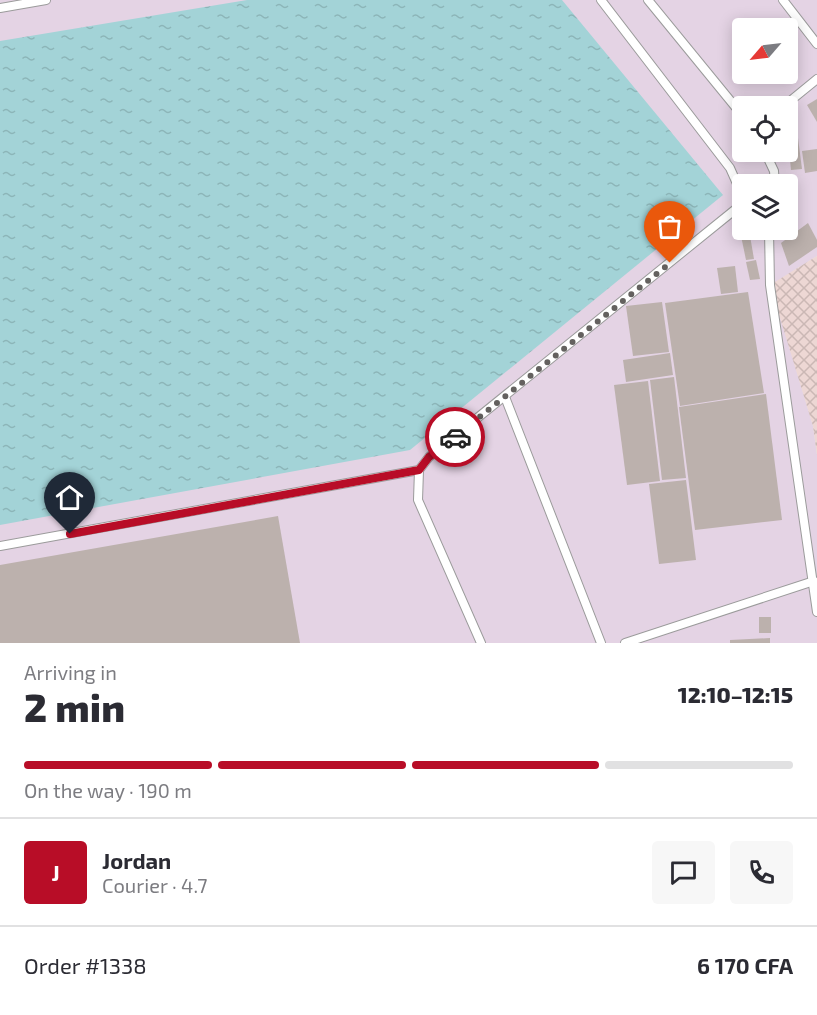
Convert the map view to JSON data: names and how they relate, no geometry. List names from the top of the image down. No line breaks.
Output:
{"north":"bottom left","page":{"heading":["2 min","Arriving in","12:10–12:15"],"panel":["Jordan","Courier · 4.7","Order #1338","6 170 CFA"],"bar":"On the way · 190 m","round":"J"}}
